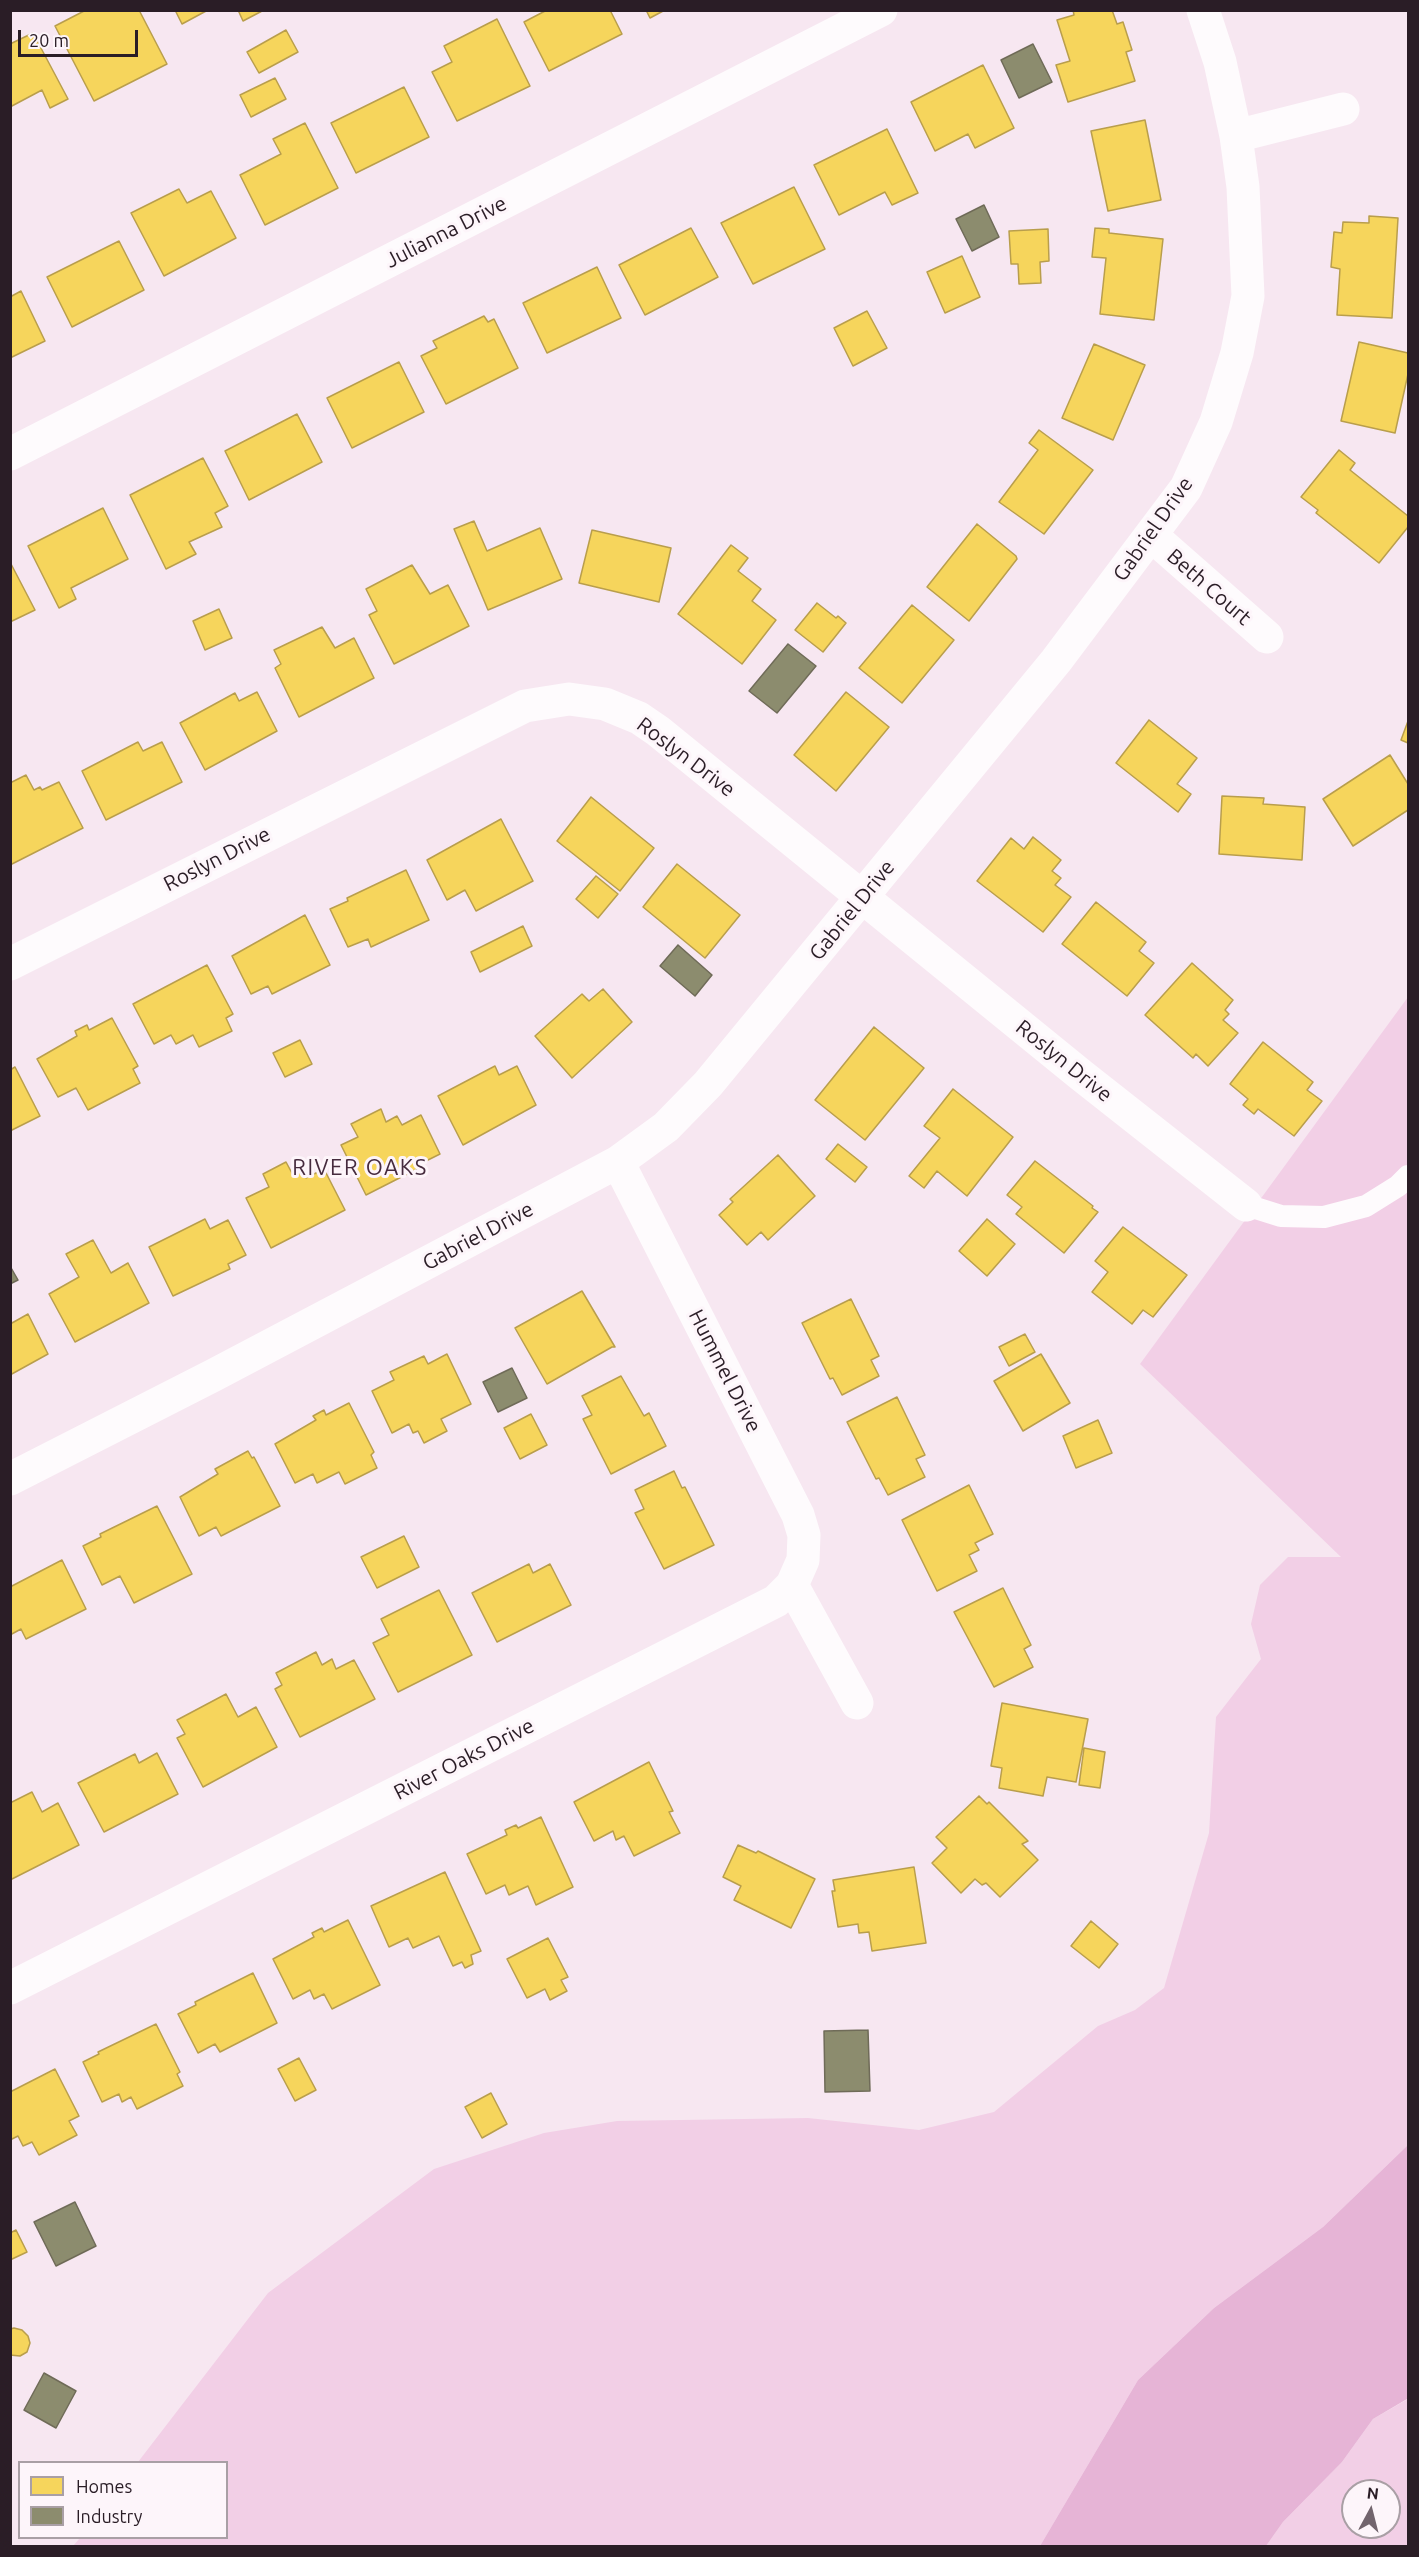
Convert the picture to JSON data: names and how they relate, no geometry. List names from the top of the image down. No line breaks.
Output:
{"streets":{"street":["Julianna Drive","Gabriel Drive","Beth Court","Roslyn Drive","Hummel Drive","River Oaks Drive"]},"crossings":[["Gabriel Drive","Beth Court"],["Gabriel Drive","Roslyn Drive"],["Gabriel Drive","Hummel Drive"],["Hummel Drive","River Oaks Drive"]],"districts":["RIVER OAKS"],"legend":["Homes","Industry"],"scale_bar":"20 m","north":"top"}
